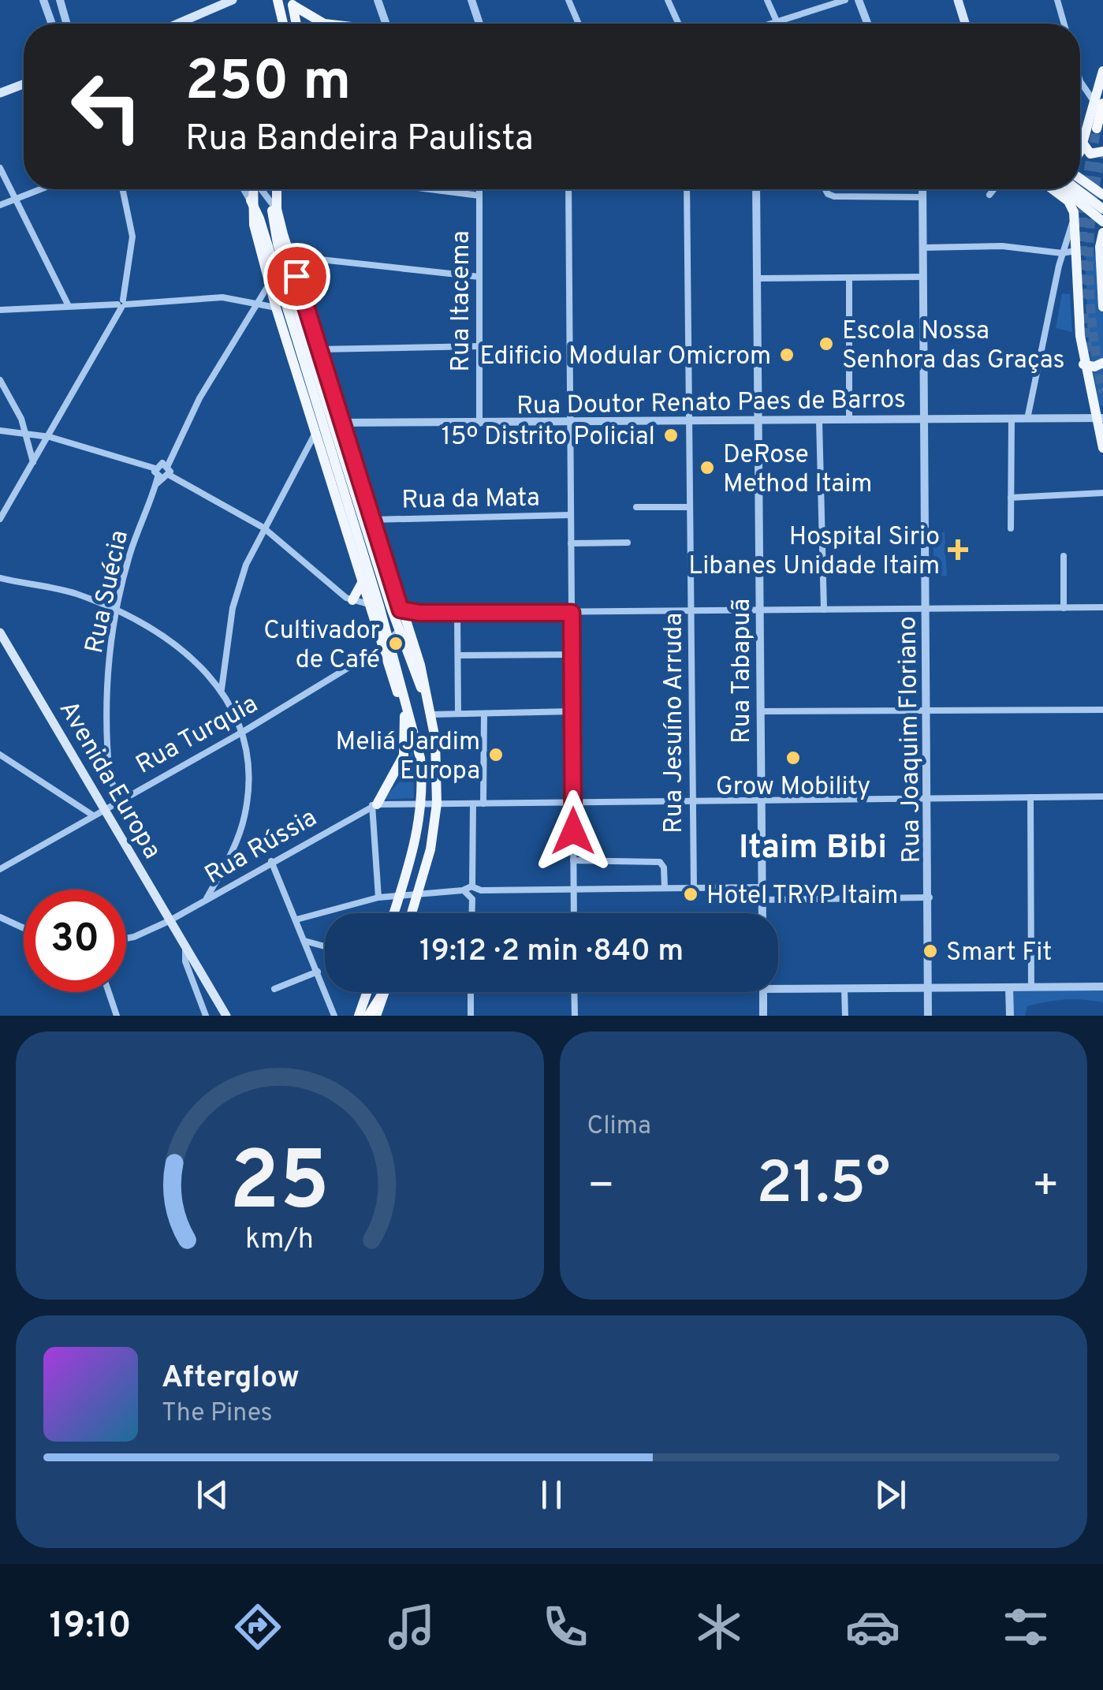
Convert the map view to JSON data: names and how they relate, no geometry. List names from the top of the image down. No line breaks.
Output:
{"streets":{"main road":["Avenida Europa"],"street":["Rua Itacema","Rua Doutor Renato Paes de Barros","Rua da Mata","Rua Suécia","Rua Tabapuã","Rua Jesuíno Arruda","Rua Turquia","Rua Joaquim Floriano","Rua Rússia"]},"crossings":[["Rua Itacema","Rua Doutor Renato Paes de Barros"],["Rua Doutor Renato Paes de Barros","Rua Tabapuã"],["Rua Doutor Renato Paes de Barros","Rua Jesuíno Arruda"],["Rua Doutor Renato Paes de Barros","Rua Joaquim Floriano"],["Rua Suécia","Rua Turquia"],["Rua Turquia","Avenida Europa"],["Avenida Europa","Rua Rússia"]],"districts":["Itaim Bibi"],"places":{"other":["Escola Nossa Senhora das Graças","Edificio Modular Omicrom","15º Distrito Policial","DeRose Method Itaim","Cultivador de Café","Meliá Jardim Europa","Grow Mobility","Hotel TRYP Itaim","Smart Fit"],"health":["Hospital Sirio Libanes Unidade Itaim"]},"page":{"turn":["250 m","Rua Bandeira Paulista"],"limit":"30","trip":"19:12 · 2 min · 840 m","tile":"Clima","heat":["−","21.5°","+"],"song":["Afterglow","The Pines"],"tabs":"19:10","gauge":["25","km/h"]}}
